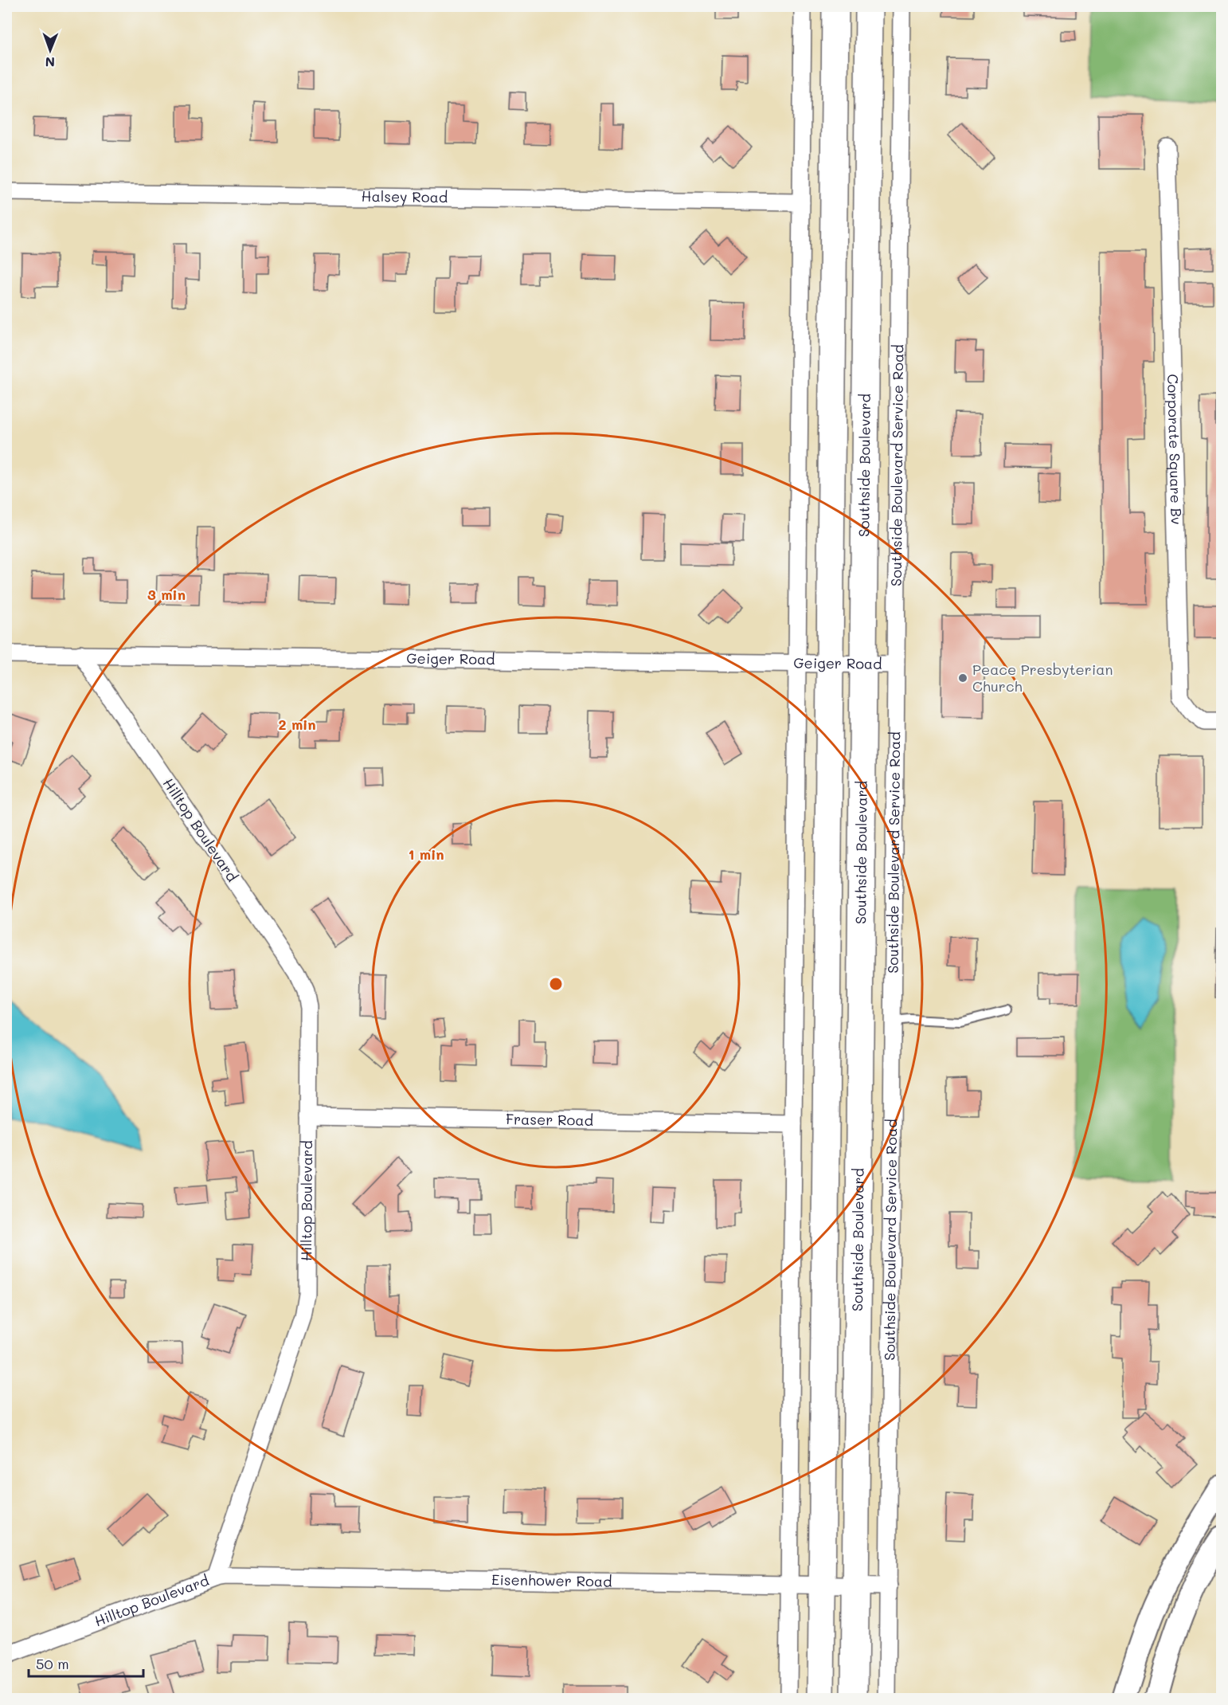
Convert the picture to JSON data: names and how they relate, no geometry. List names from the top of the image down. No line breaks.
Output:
{"streets":{"highway":["Southside Boulevard"],"street":["Halsey Road","Corporate Square Bv","Southside Boulevard Service Road","Geiger Road","Hilltop Boulevard","Fraser Road","Eisenhower Road"]},"crossings":[["Southside Boulevard","Geiger Road"],["Southside Boulevard","Eisenhower Road"],["Southside Boulevard Service Road","Geiger Road"],["Southside Boulevard Service Road","Eisenhower Road"],["Geiger Road","Hilltop Boulevard"],["Hilltop Boulevard","Fraser Road"],["Hilltop Boulevard","Eisenhower Road"]],"places":["Peace Presbyterian Church"],"scale_bar":"50 m","north":"bottom","rings":["3 min","2 min","1 min"]}
